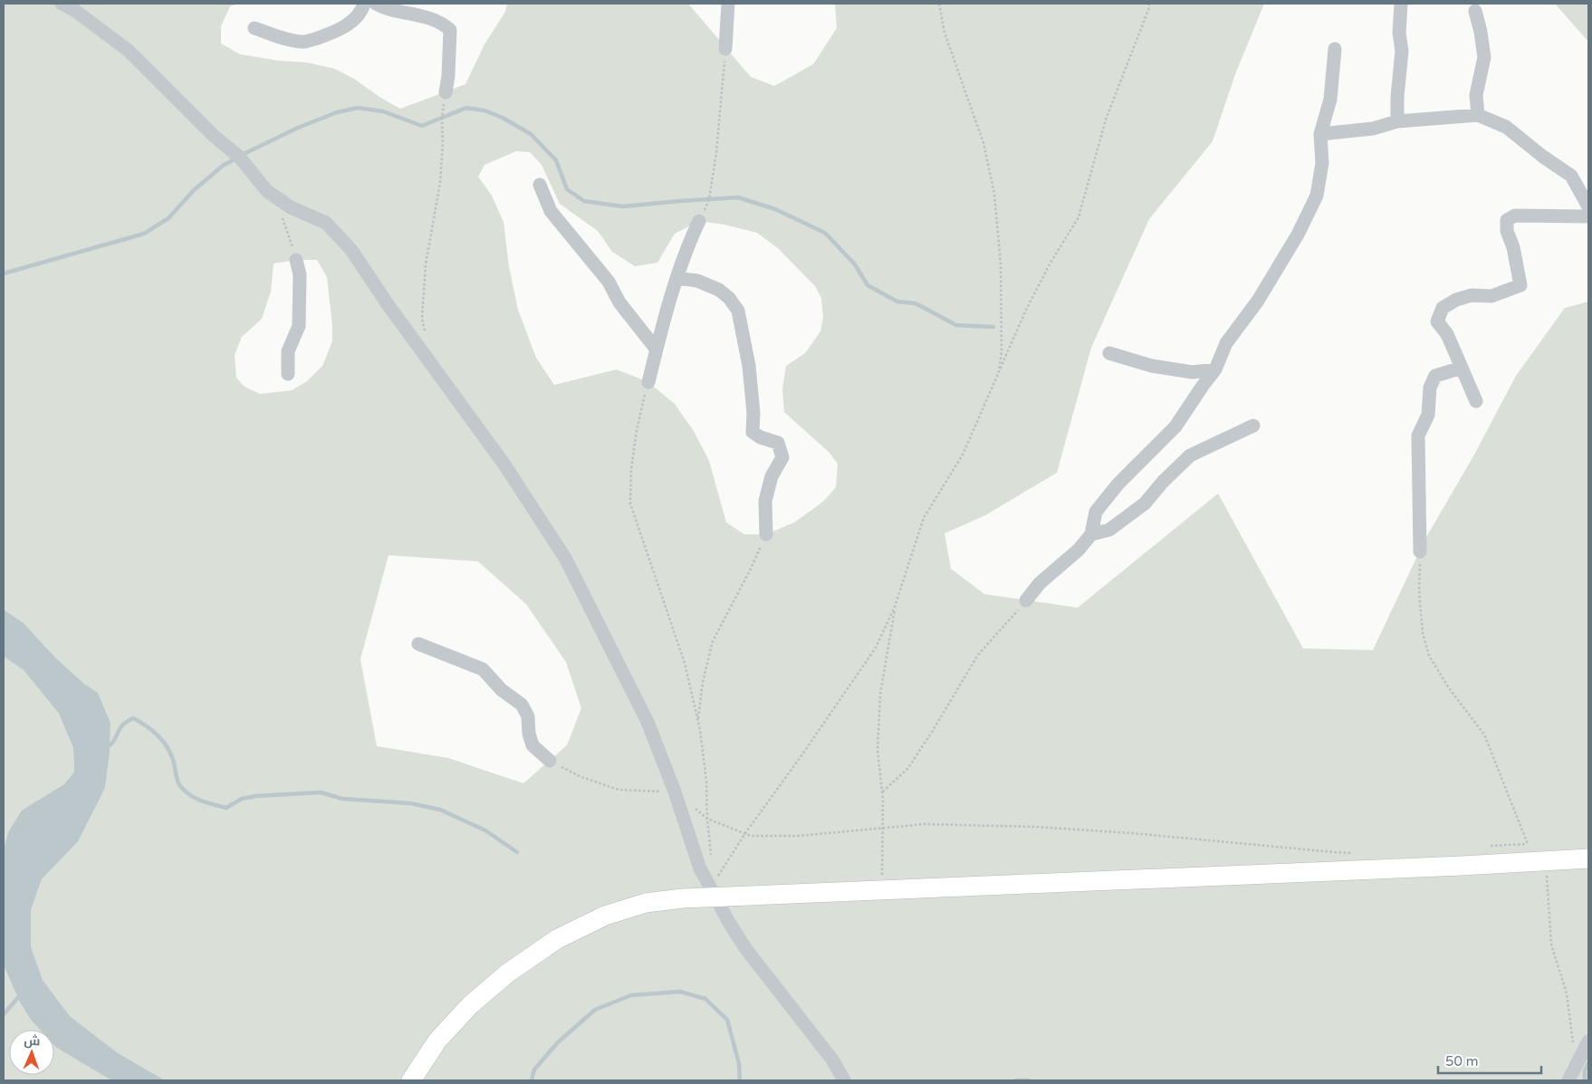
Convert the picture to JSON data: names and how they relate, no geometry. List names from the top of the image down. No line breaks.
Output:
{"scale_bar":"50 m","north":"top"}
